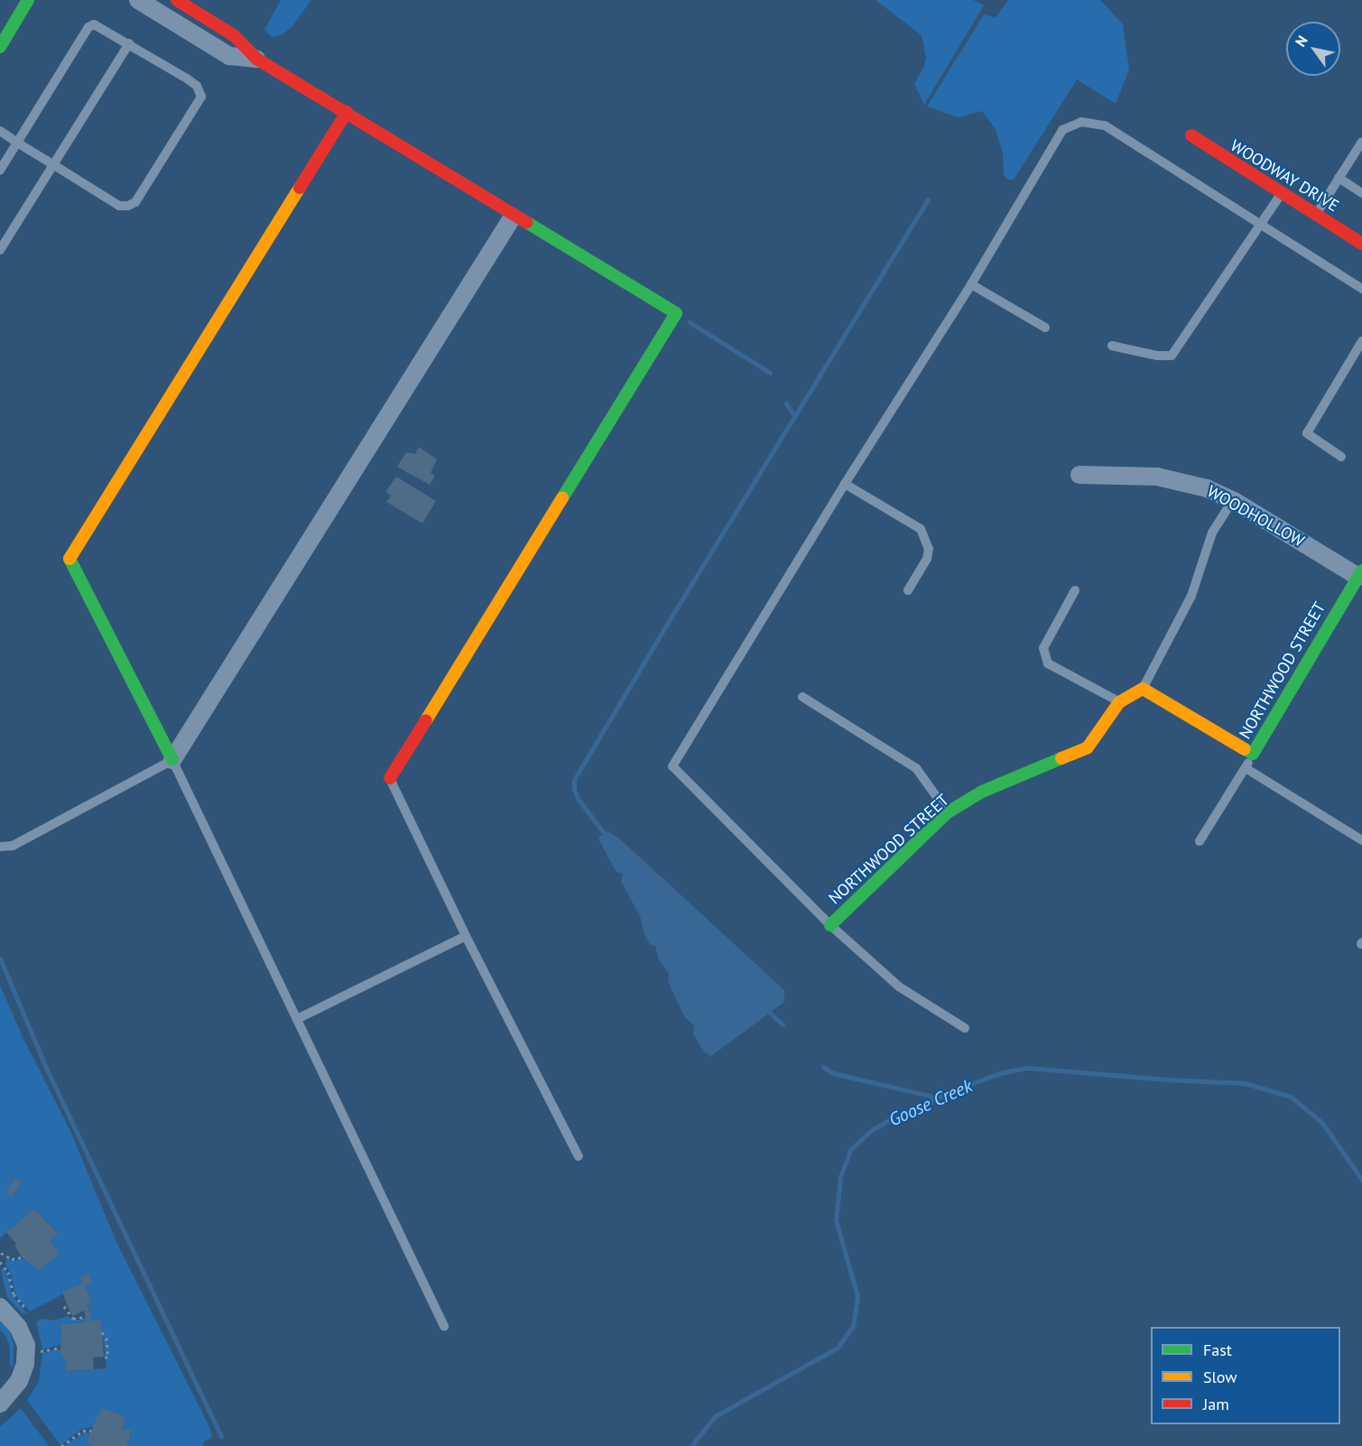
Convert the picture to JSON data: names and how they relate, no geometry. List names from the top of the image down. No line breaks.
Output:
{"streets":{"street":["WOODWAY DRIVE","WOODHOLLOW","NORTHWOOD STREET"]},"crossings":[["WOODHOLLOW","NORTHWOOD STREET"]],"water":["Goose Creek"],"legend":["Fast","Slow","Jam"],"north":"top left"}
